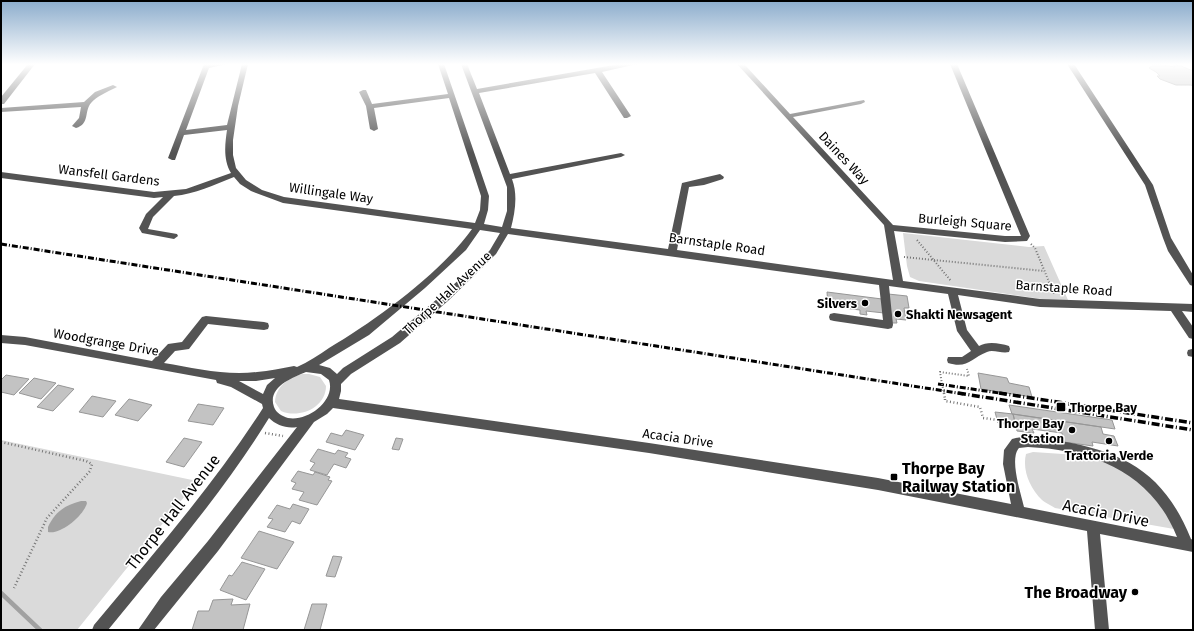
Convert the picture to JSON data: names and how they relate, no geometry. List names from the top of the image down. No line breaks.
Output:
{"streets":{"street":["Daines Way","Wansfell Gardens","Willingale Way","Burleigh Square","Barnstaple Road","Thorpe Hall Avenue","Woodgrange Drive","Acacia Drive"]},"crossings":[["Daines Way","Burleigh Square"],["Daines Way","Barnstaple Road"],["Wansfell Gardens","Willingale Way"],["Willingale Way","Barnstaple Road"],["Willingale Way","Thorpe Hall Avenue"],["Barnstaple Road","Thorpe Hall Avenue"],["Thorpe Hall Avenue","Woodgrange Drive"],["Thorpe Hall Avenue","Acacia Drive"],["Woodgrange Drive","Acacia Drive"]],"places":{"other":["Silvers","Shakti Newsagent","Thorpe Bay Station","Trattoria Verde","The Broadway"],"transit":["Thorpe Bay","Thorpe Bay Railway Station"]}}
